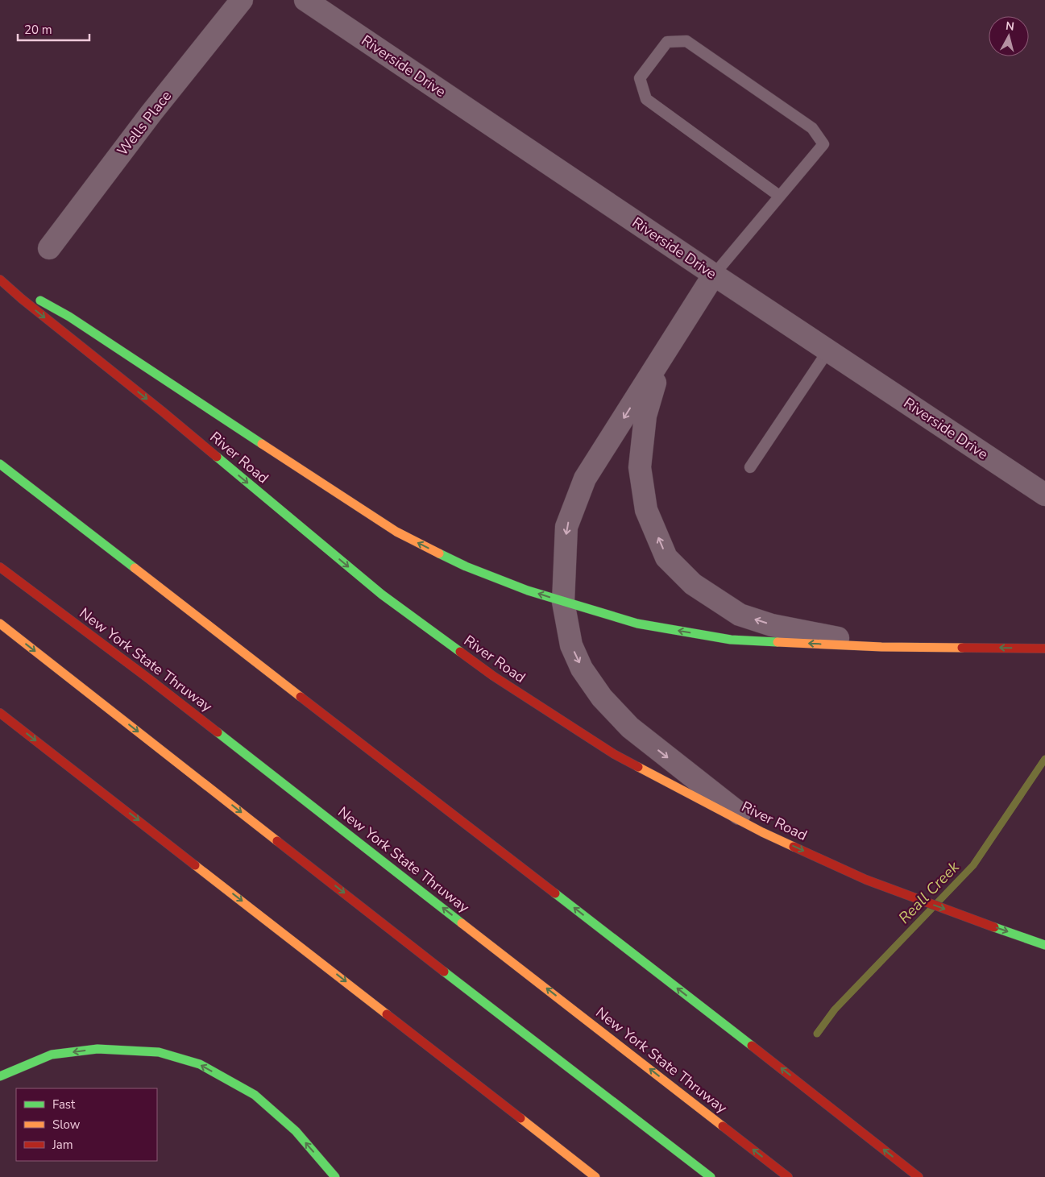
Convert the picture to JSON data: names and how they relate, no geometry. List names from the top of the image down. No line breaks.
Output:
{"streets":{"main road":["River Road","New York State Thruway"],"street":["Riverside Drive","Wells Place"]},"water":["Reall Creek"],"legend":["Fast","Slow","Jam"],"scale_bar":"20 m","north":"top"}
